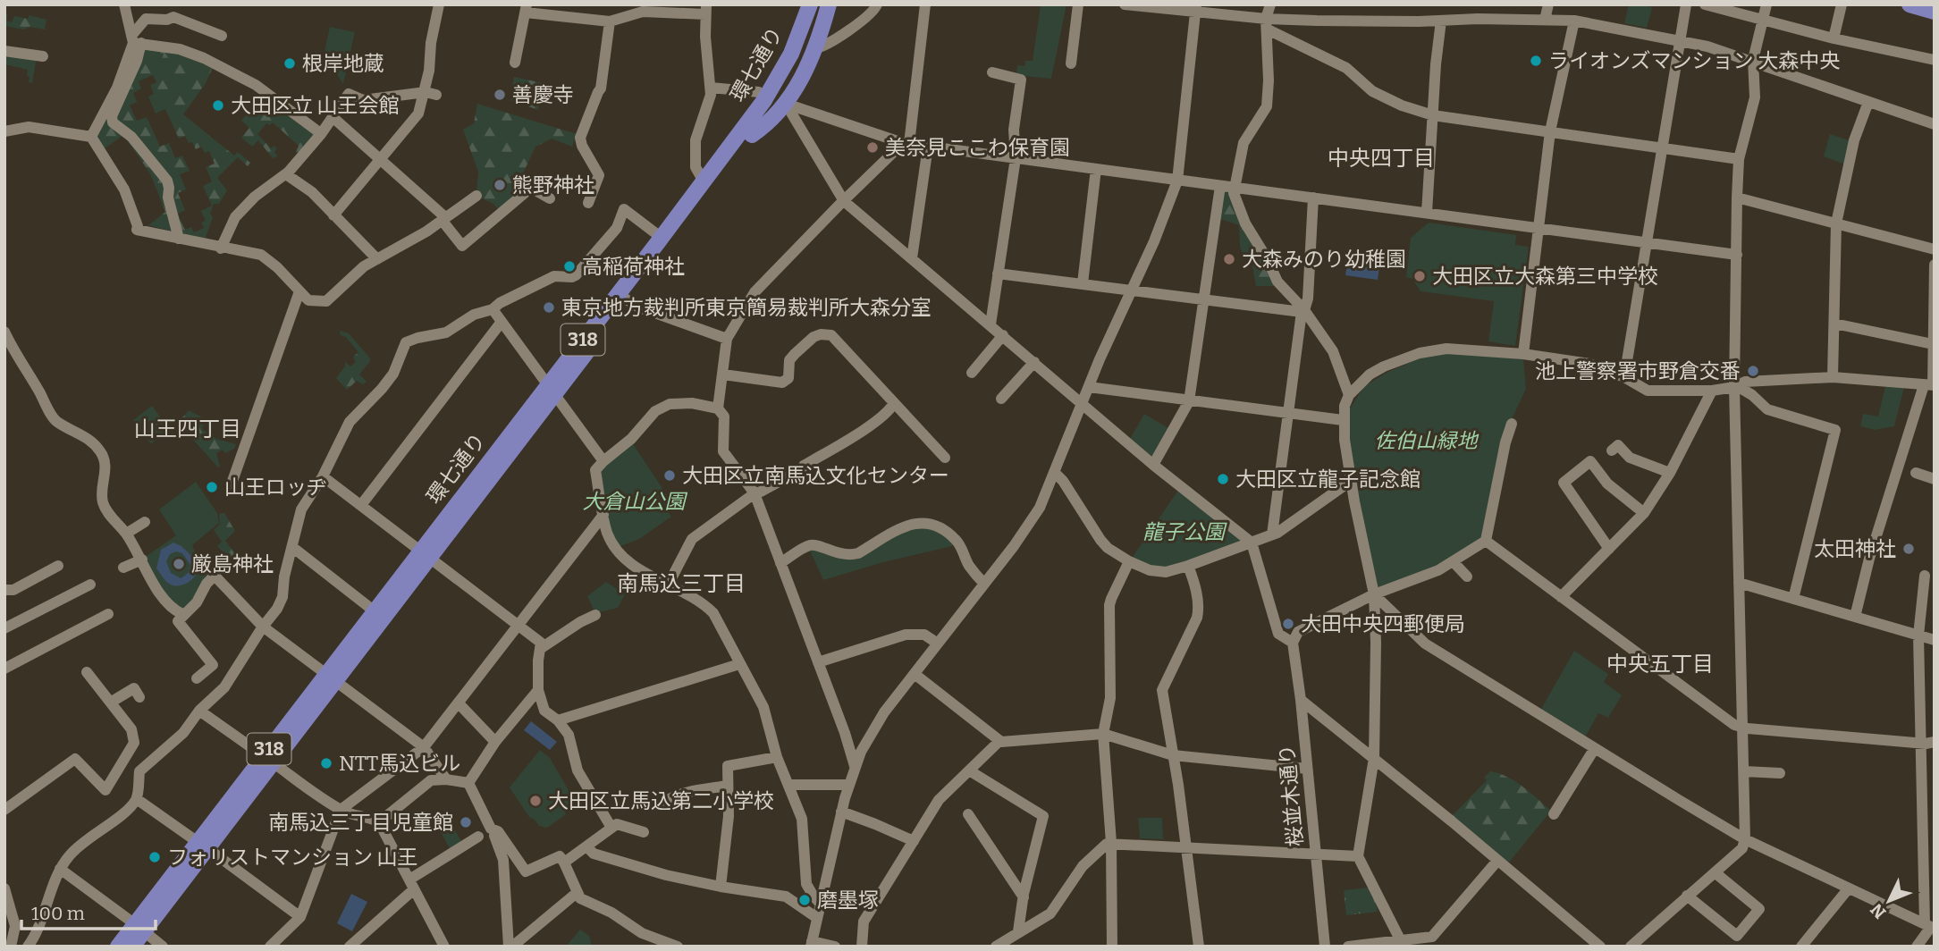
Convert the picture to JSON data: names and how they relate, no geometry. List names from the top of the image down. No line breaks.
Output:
{"streets":{"main road":["環七通り","318"],"street":["桜並木通り"]},"crossings":[["環七通り","318"]],"districts":["中央四丁目","山王四丁目","南馬込三丁目","中央五丁目"],"parks":["佐伯山緑地","大倉山公園","龍子公園"],"places":["ライオンズマンション 大森中央","根岸地蔵","善慶寺","大田区立 山王会館","美奈見ここわ保育園","熊野神社","大森みのり幼稚園","高稲荷神社","大田区立大森第三中学校","東京地方裁判所東京簡易裁判所大森分室","池上警察署市野倉交番","大田区立南馬込文化センター","大田区立龍子記念館","山王ロッヂ","太田神社","厳島神社","大田中央四郵便局","NTT馬込ビル","大田区立馬込第二小学校","南馬込三丁目児童館","フォリストマンション 山王","磨墨塚"],"scale_bar":"100 m","north":"bottom left"}
